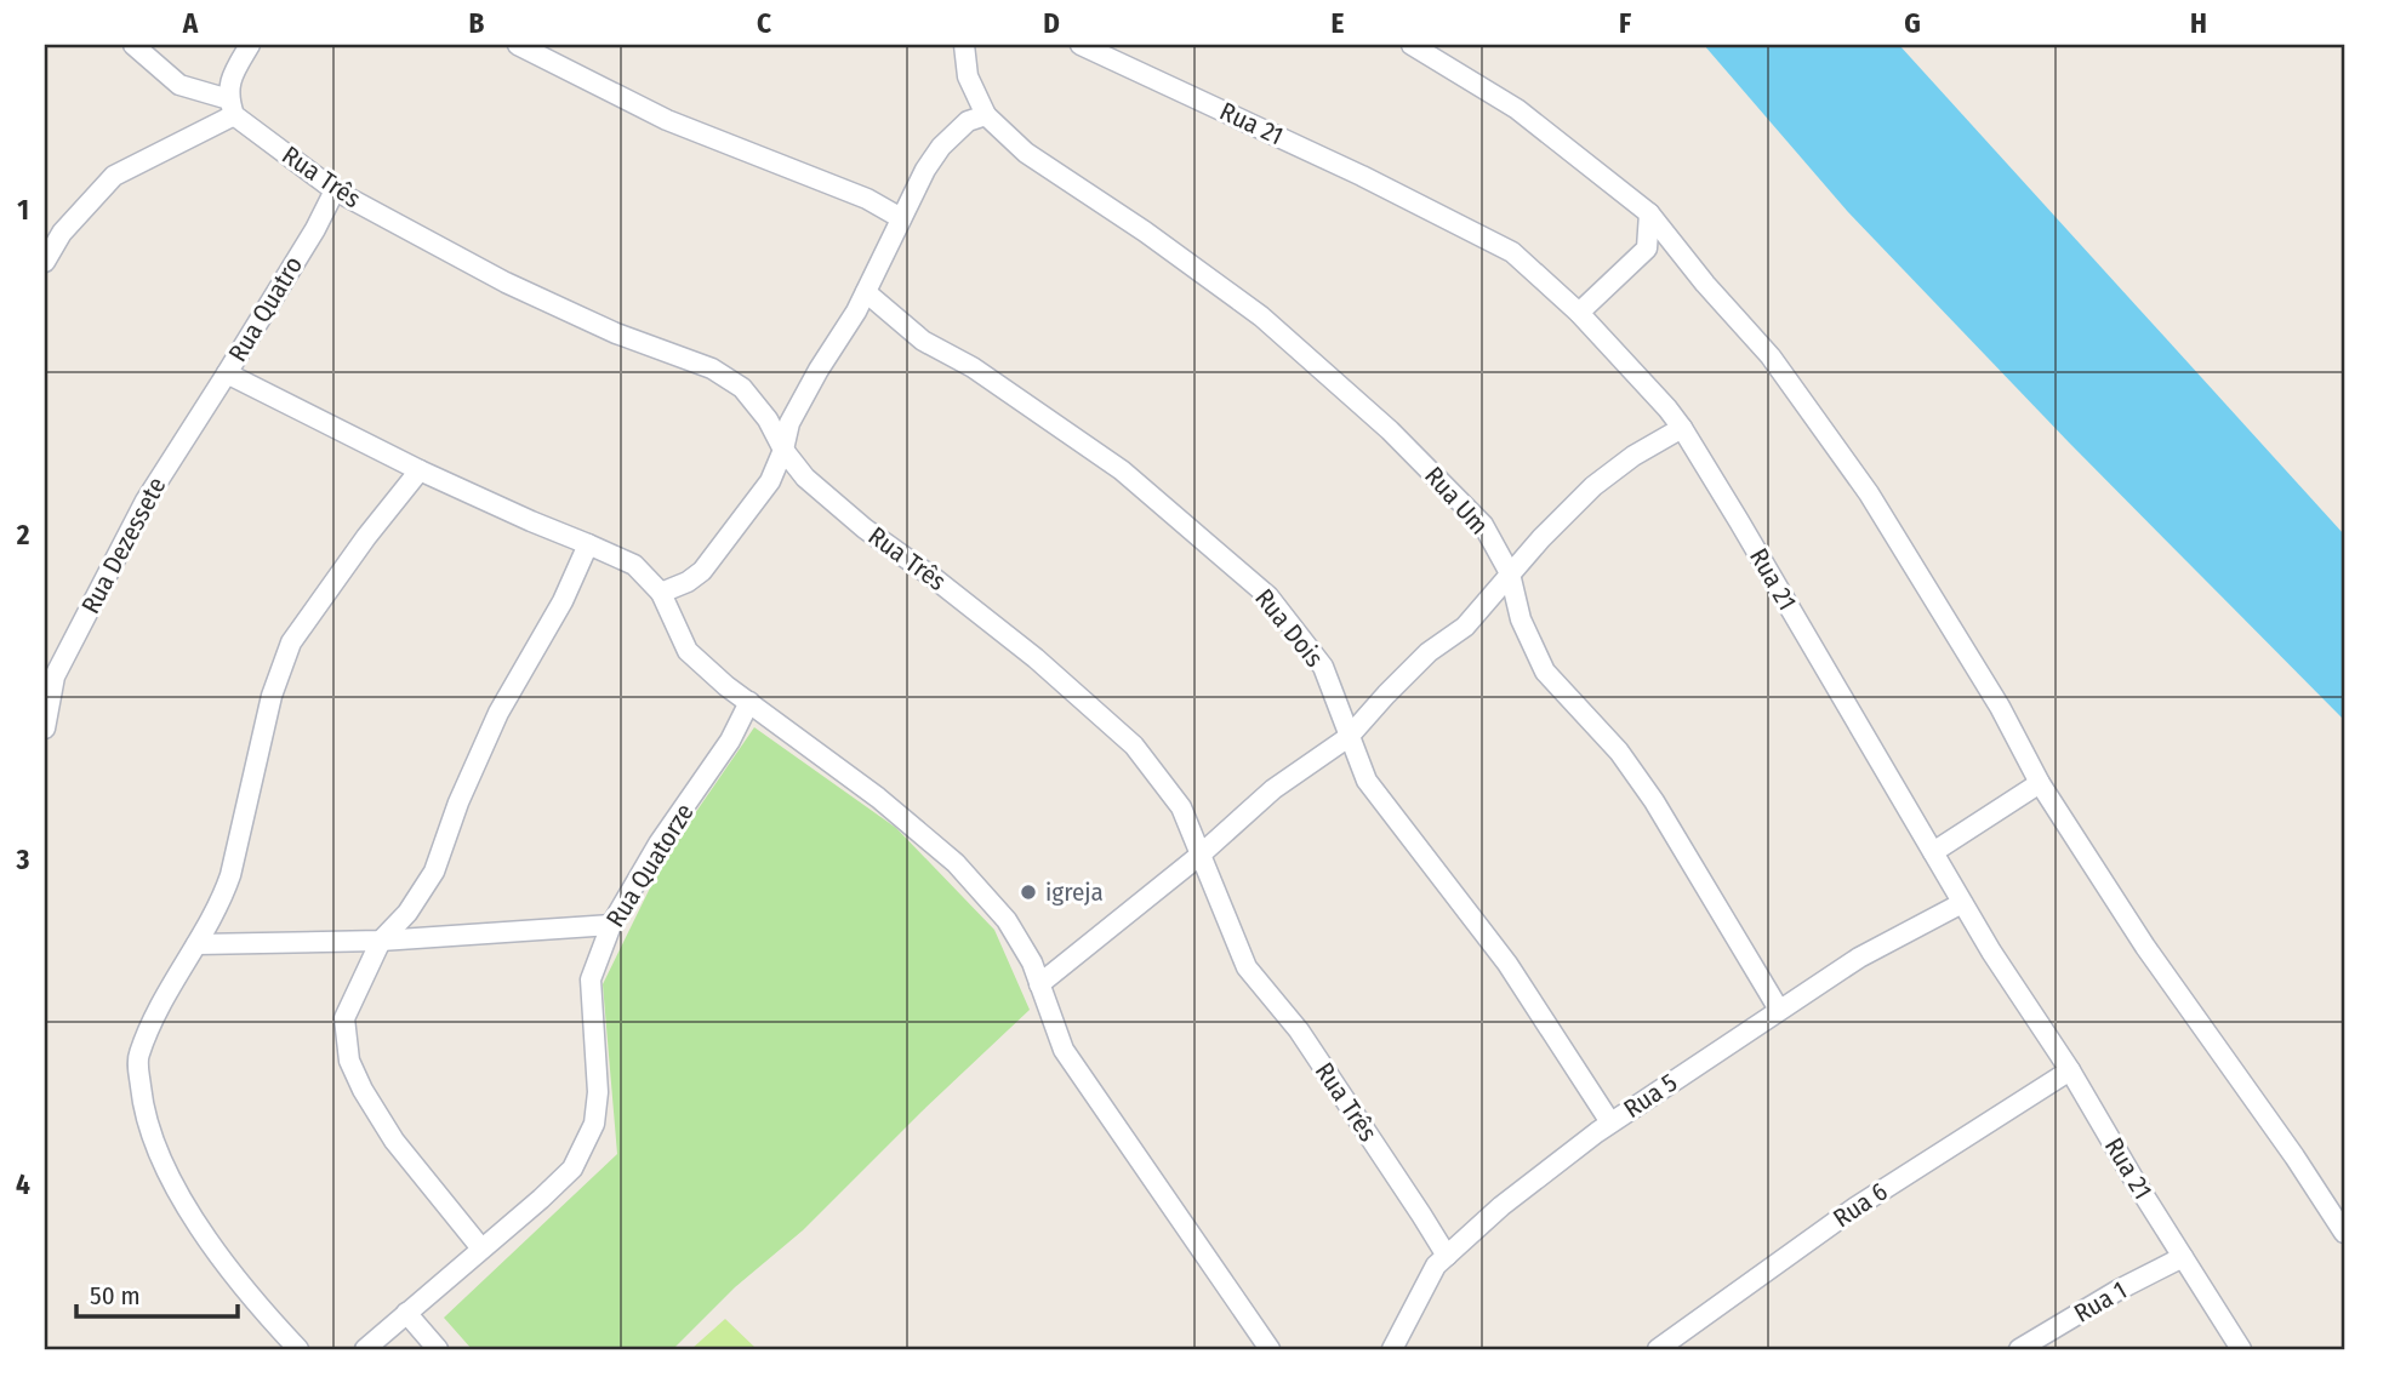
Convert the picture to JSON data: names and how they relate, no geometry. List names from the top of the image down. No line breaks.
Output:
{"streets":{"street":["Rua 21","Rua Três","Rua Quatro","Rua Um","Rua Dezessete","Rua Dois","Rua Quatorze","Rua 5","Rua 6","Rua 1"]},"crossings":[["Rua 21","Rua 5"],["Rua 21","Rua 6"],["Rua 21","Rua 1"],["Rua Três","Rua Quatro"],["Rua Três","Rua 5"],["Rua Quatro","Rua Dezessete"],["Rua Um","Rua 5"],["Rua Dois","Rua 5"]],"places":["igreja"],"scale_bar":"50 m","grid":{"columns":["A","B","C","D","E","F","G","H"],"rows":["1","2","3","4"]}}
